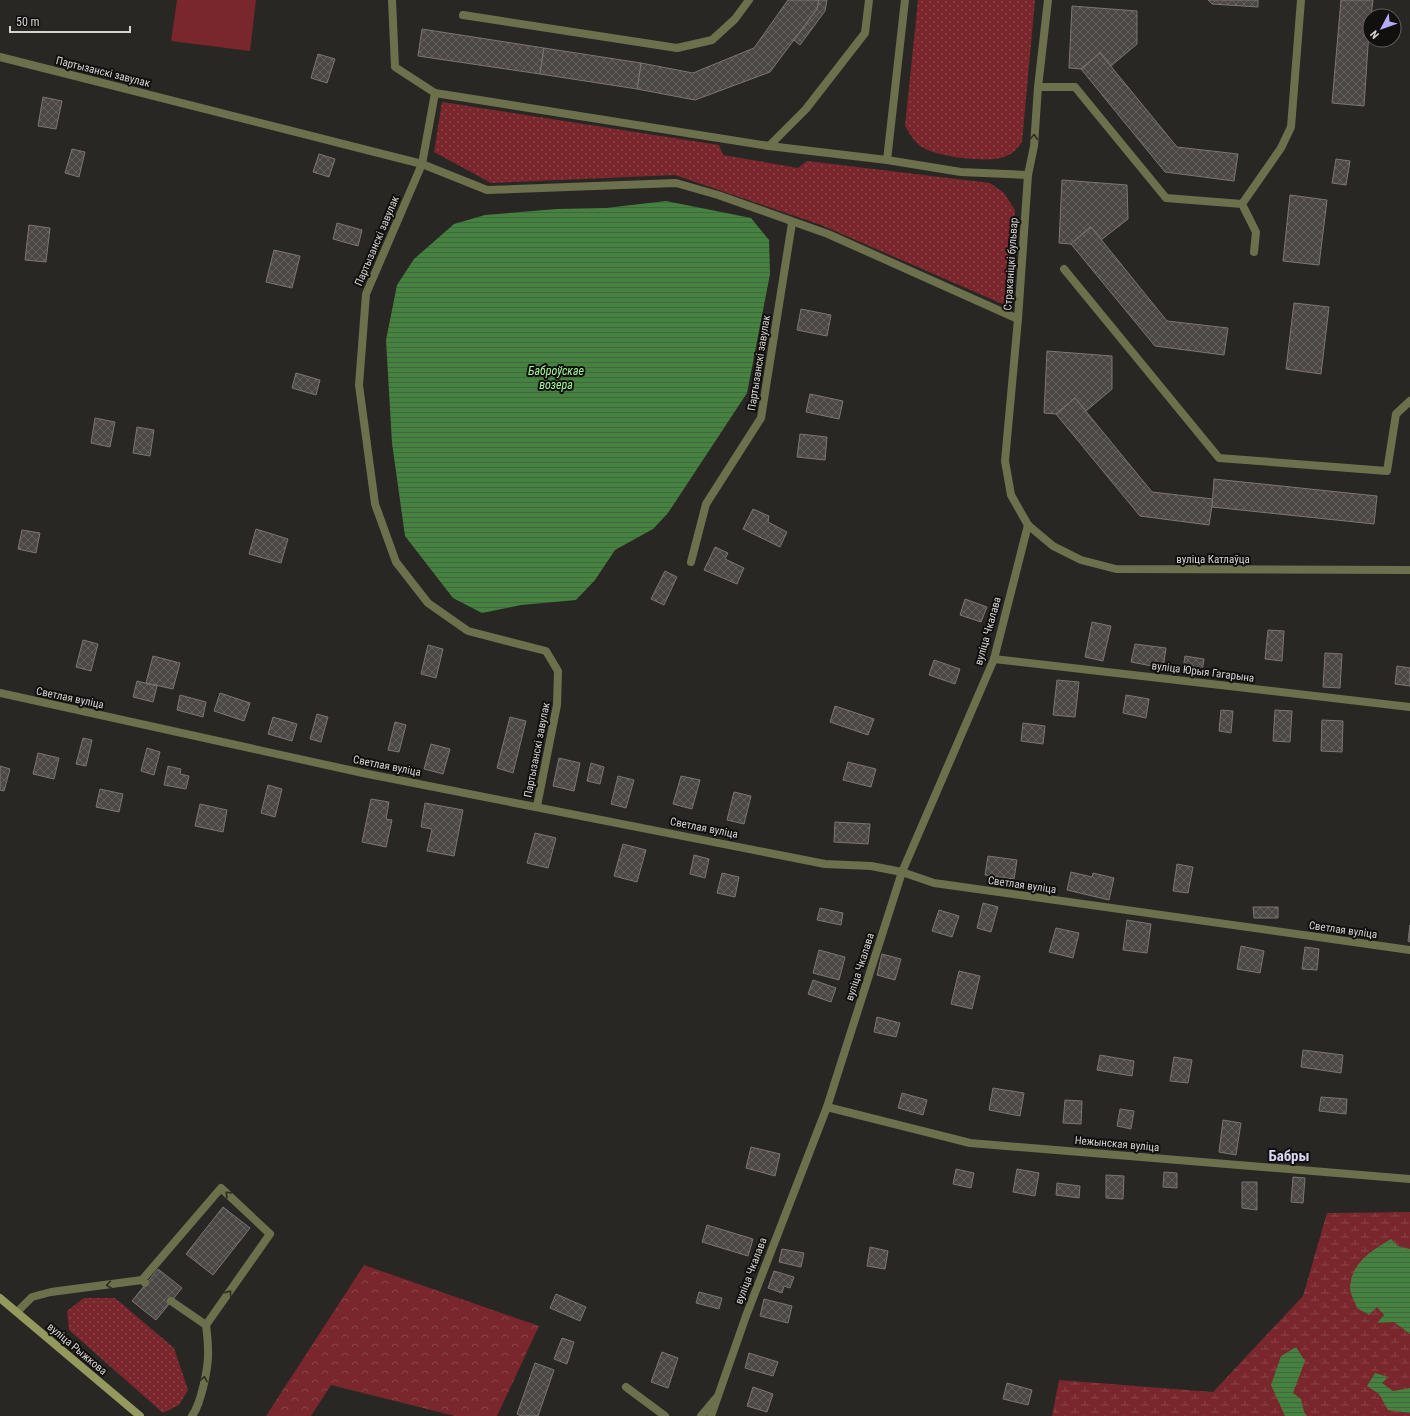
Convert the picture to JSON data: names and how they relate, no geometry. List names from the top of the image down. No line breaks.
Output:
{"streets":{"main road":["вуліца Рыжкова"],"street":["Партызанскі завулак","Страканіцкі бульвар","вуліца Катлаўца","вуліца Чкалава","вуліца Юрыя Гагарына","Светлая вуліца","Нежынская вуліца"]},"crossings":[["Партызанскі завулак","Светлая вуліца"],["Страканіцкі бульвар","вуліца Катлаўца"],["Страканіцкі бульвар","вуліца Чкалава"],["вуліца Катлаўца","вуліца Чкалава"],["вуліца Чкалава","вуліца Юрыя Гагарына"],["вуліца Чкалава","Светлая вуліца"],["вуліца Чкалава","Нежынская вуліца"]],"districts":["Бабры"],"water":["Баброўскае возера"],"scale_bar":"50 m","north":"bottom left"}
